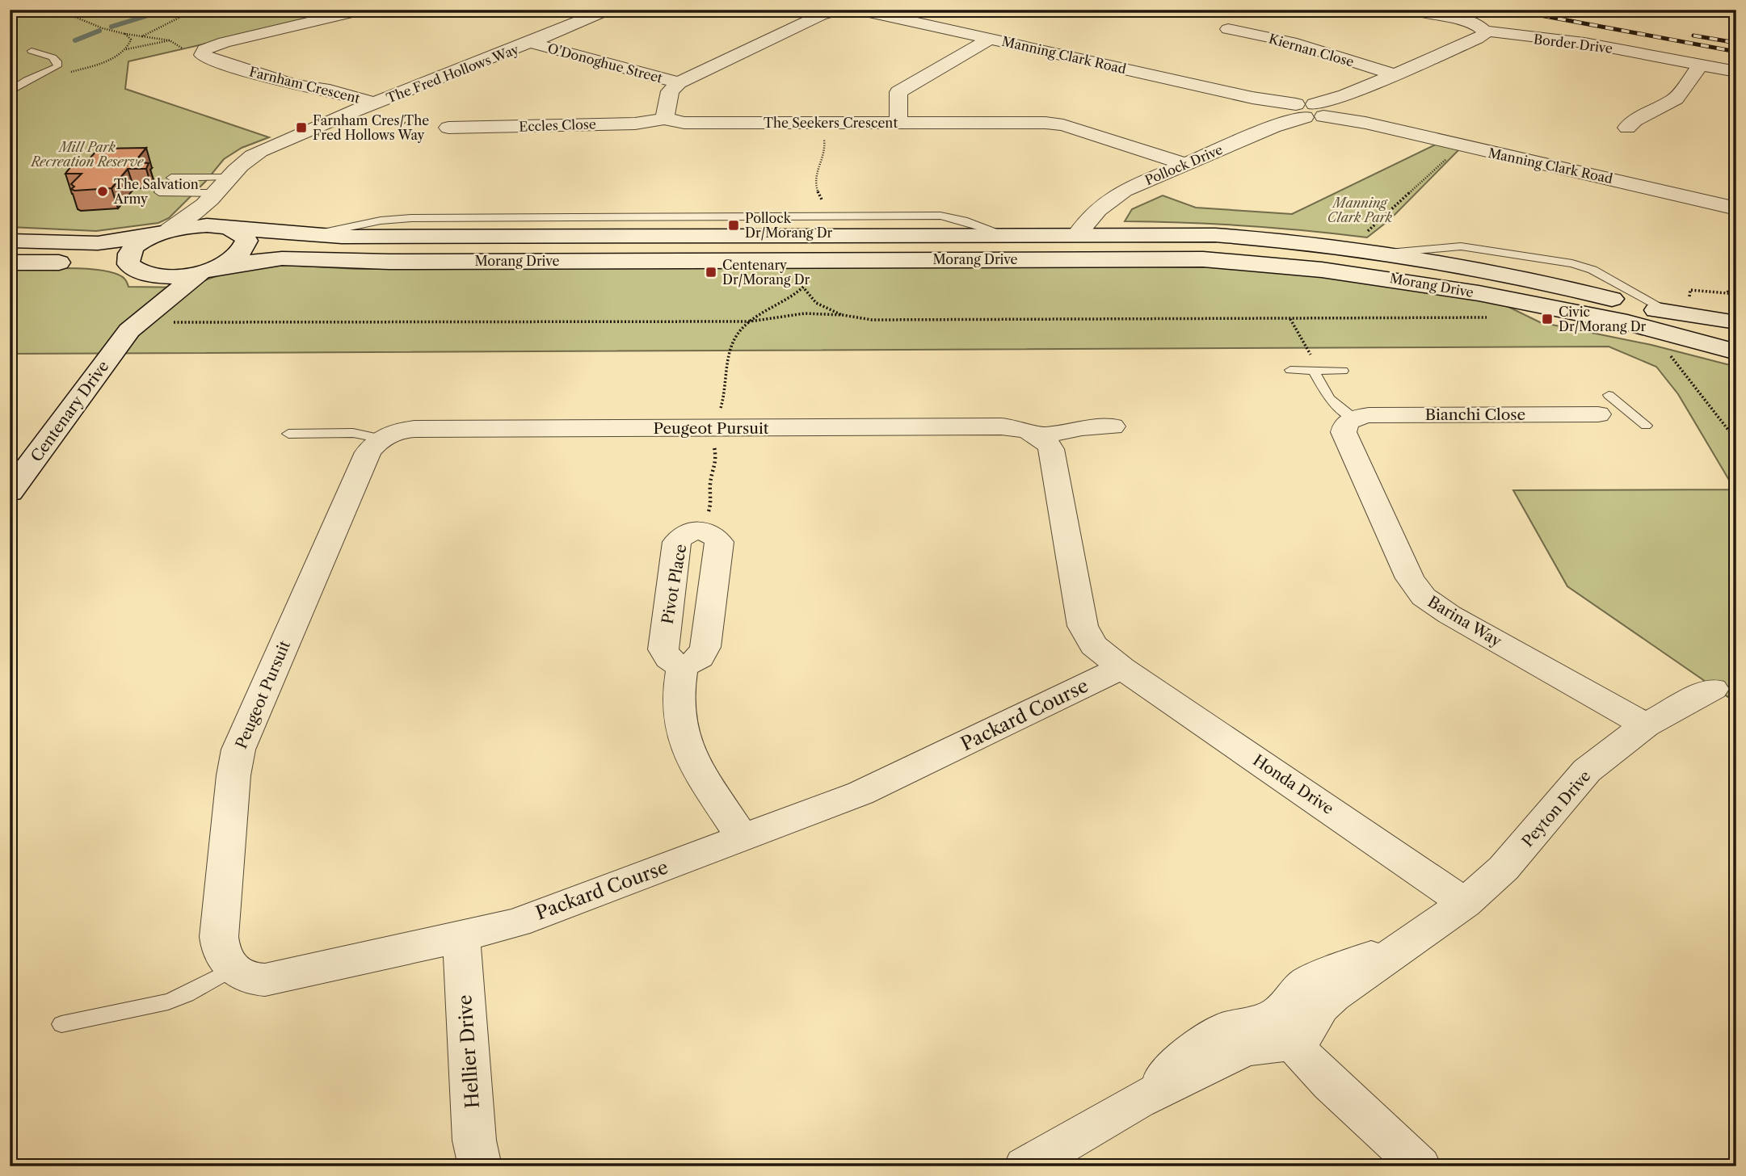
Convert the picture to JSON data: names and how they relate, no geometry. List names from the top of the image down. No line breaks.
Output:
{"streets":{"main road":["Morang Drive","Centenary Drive"],"street":["Border Drive","Kiernan Close","Manning Clark Road","O'Donoghue Street","The Fred Hollows Way","Farnham Crescent","The Seekers Crescent","Eccles Close","Pollock Drive","Bianchi Close","Peugeot Pursuit","Pivot Place","Barina Way","Packard Course","Honda Drive","Peyton Drive","Hellier Drive"]},"crossings":[["Border Drive","Pollock Drive"],["Kiernan Close","Pollock Drive"],["Manning Clark Road","Pollock Drive"],["O'Donoghue Street","The Fred Hollows Way"],["The Fred Hollows Way","Farnham Crescent"],["The Fred Hollows Way","Morang Drive"],["The Seekers Crescent","Eccles Close"],["The Seekers Crescent","Pollock Drive"],["Pollock Drive","Morang Drive"],["Morang Drive","Centenary Drive"],["Bianchi Close","Barina Way"],["Peugeot Pursuit","Packard Course"],["Barina Way","Peyton Drive"],["Packard Course","Honda Drive"],["Packard Course","Hellier Drive"],["Honda Drive","Peyton Drive"]],"parks":["Mill Park Recreation Reserve","Manning Clark Park"],"places":{"transit":["Farnham Cres/The Fred Hollows Way","Pollock Dr/Morang Dr","Centenary Dr/Morang Dr","Civic Dr/Morang Dr"],"other":["The Salvation Army"]}}
